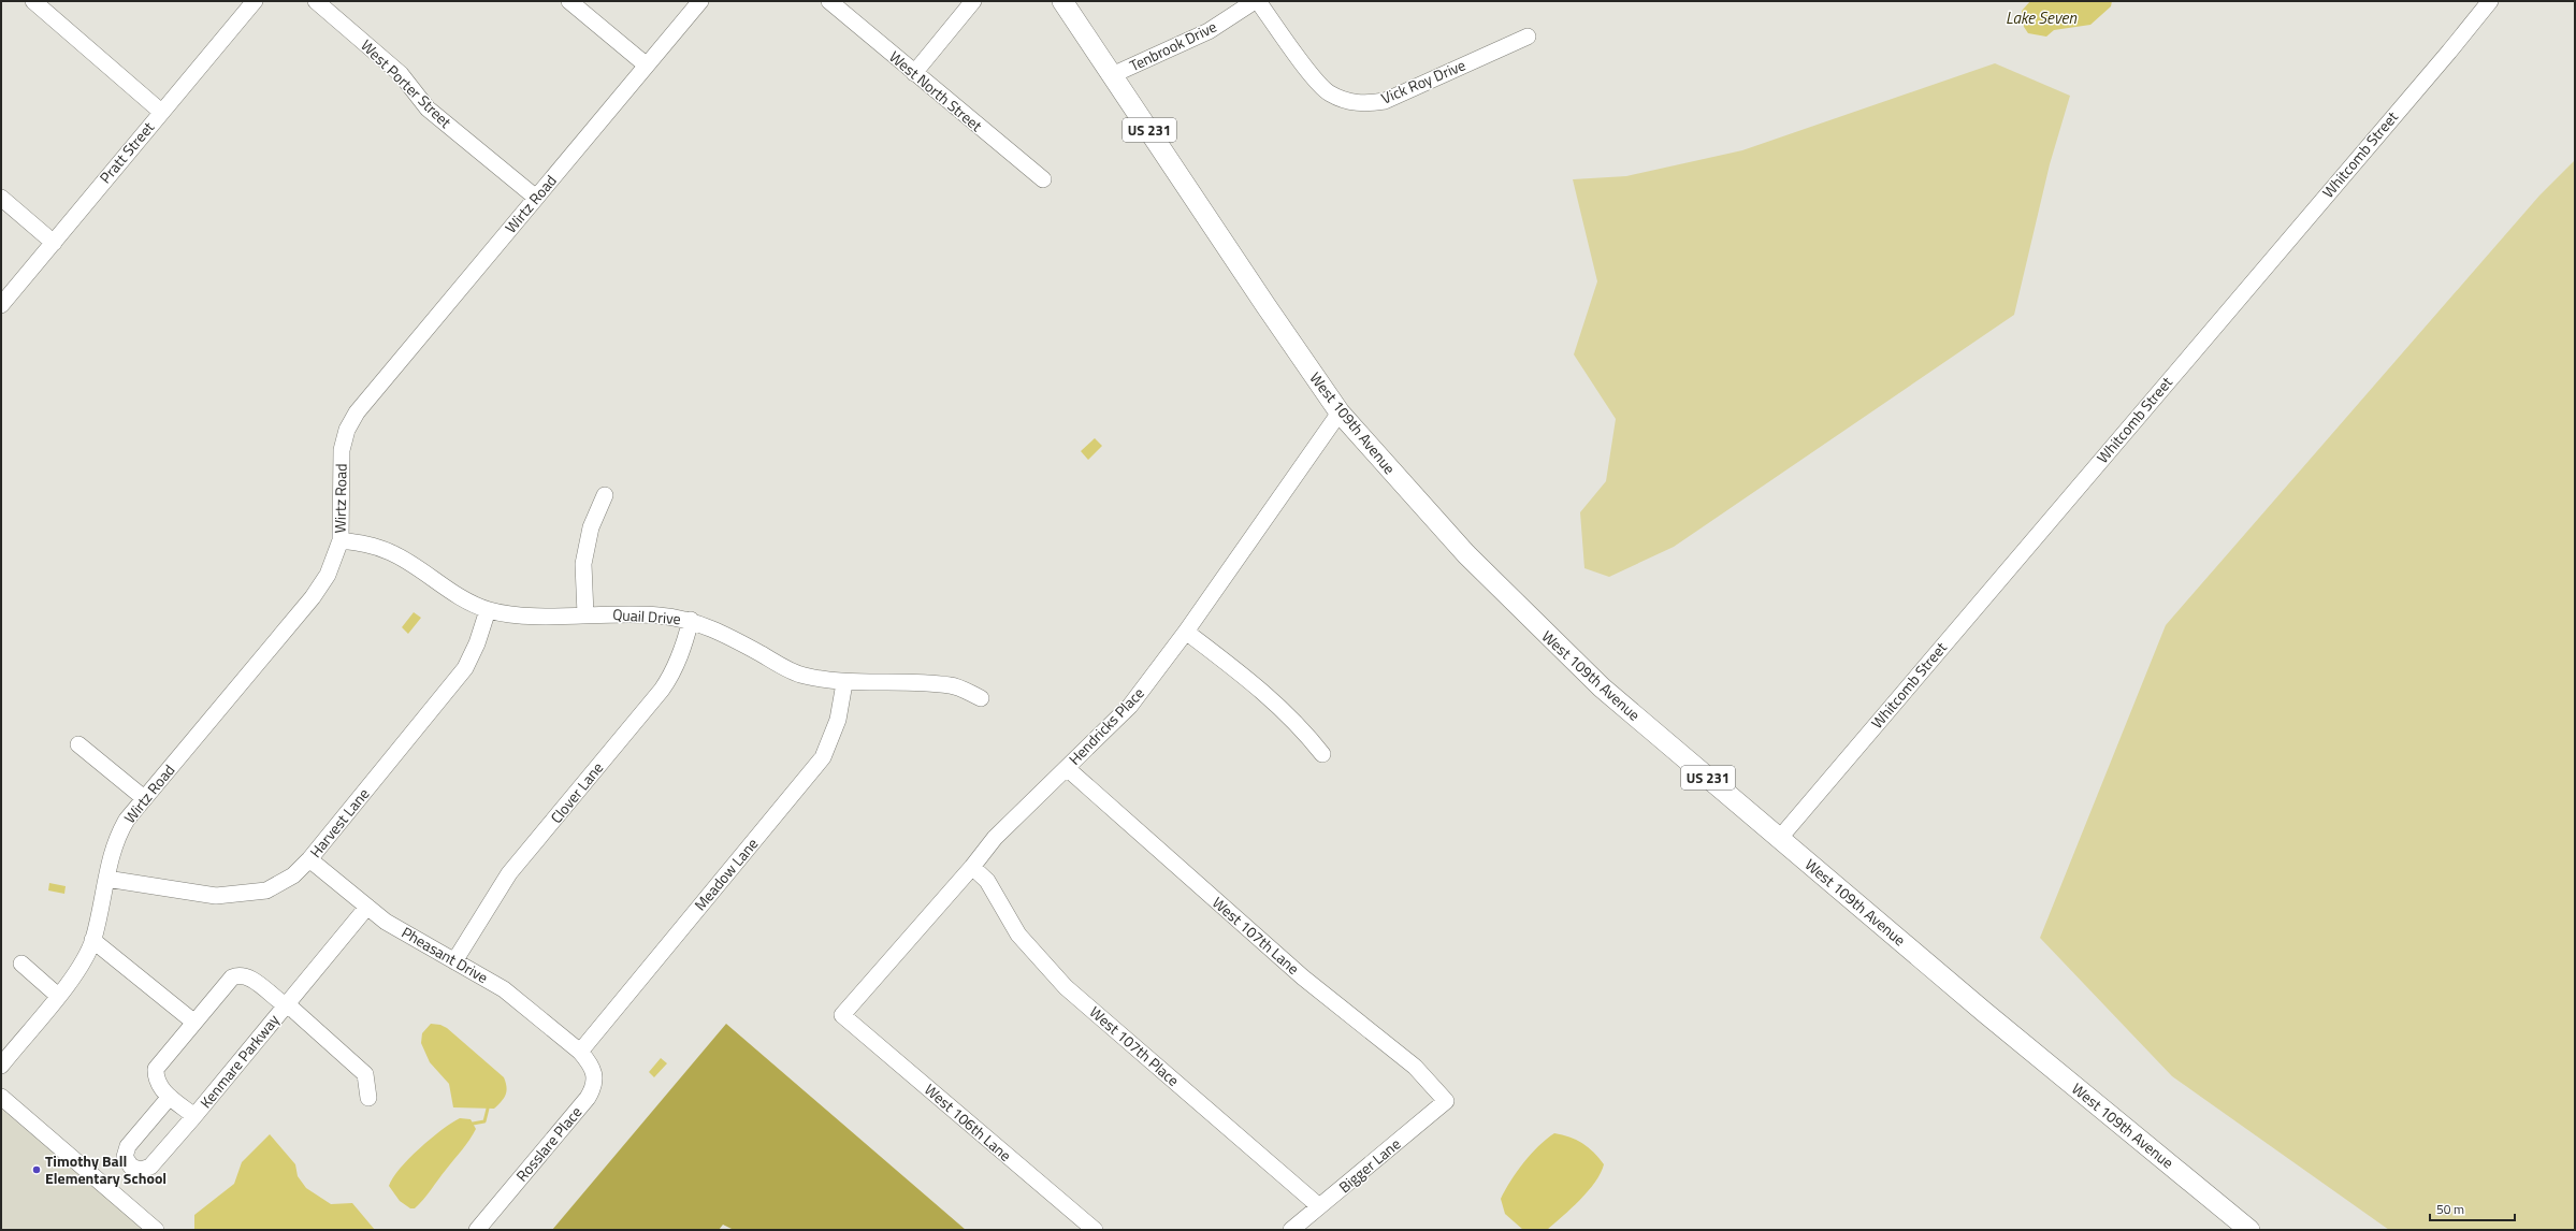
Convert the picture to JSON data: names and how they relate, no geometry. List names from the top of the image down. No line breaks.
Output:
{"streets":{"main road":["US 231","West 109th Avenue"],"street":["Tenbrook Drive","Vick Roy Drive","West Porter Street","West North Street","Pratt Street","Whitcomb Street","Wirtz Road","Quail Drive","Hendricks Place","Clover Lane","Harvest Lane","Meadow Lane","West 107th Lane","Pheasant Drive","West 107th Place","Kenmare Parkway","West 106th Lane","Rosslare Place","Bigger Lane"]},"crossings":[["Tenbrook Drive","Vick Roy Drive"],["Tenbrook Drive","West 109th Avenue"],["West Porter Street","Wirtz Road"],["Whitcomb Street","West 109th Avenue"],["Wirtz Road","Quail Drive"],["Wirtz Road","Harvest Lane"],["West 109th Avenue","Hendricks Place"],["Quail Drive","Clover Lane"],["Quail Drive","Harvest Lane"],["Quail Drive","Meadow Lane"],["Hendricks Place","West 107th Lane"],["Hendricks Place","West 107th Place"],["Hendricks Place","West 106th Lane"],["Clover Lane","Pheasant Drive"],["Harvest Lane","Pheasant Drive"],["Meadow Lane","Pheasant Drive"],["Meadow Lane","Rosslare Place"],["West 107th Lane","Bigger Lane"],["Pheasant Drive","Kenmare Parkway"],["Pheasant Drive","Rosslare Place"],["West 107th Place","Bigger Lane"]],"water":["Lake Seven"],"places":["Timothy Ball Elementary School"],"scale_bar":"50 m"}
